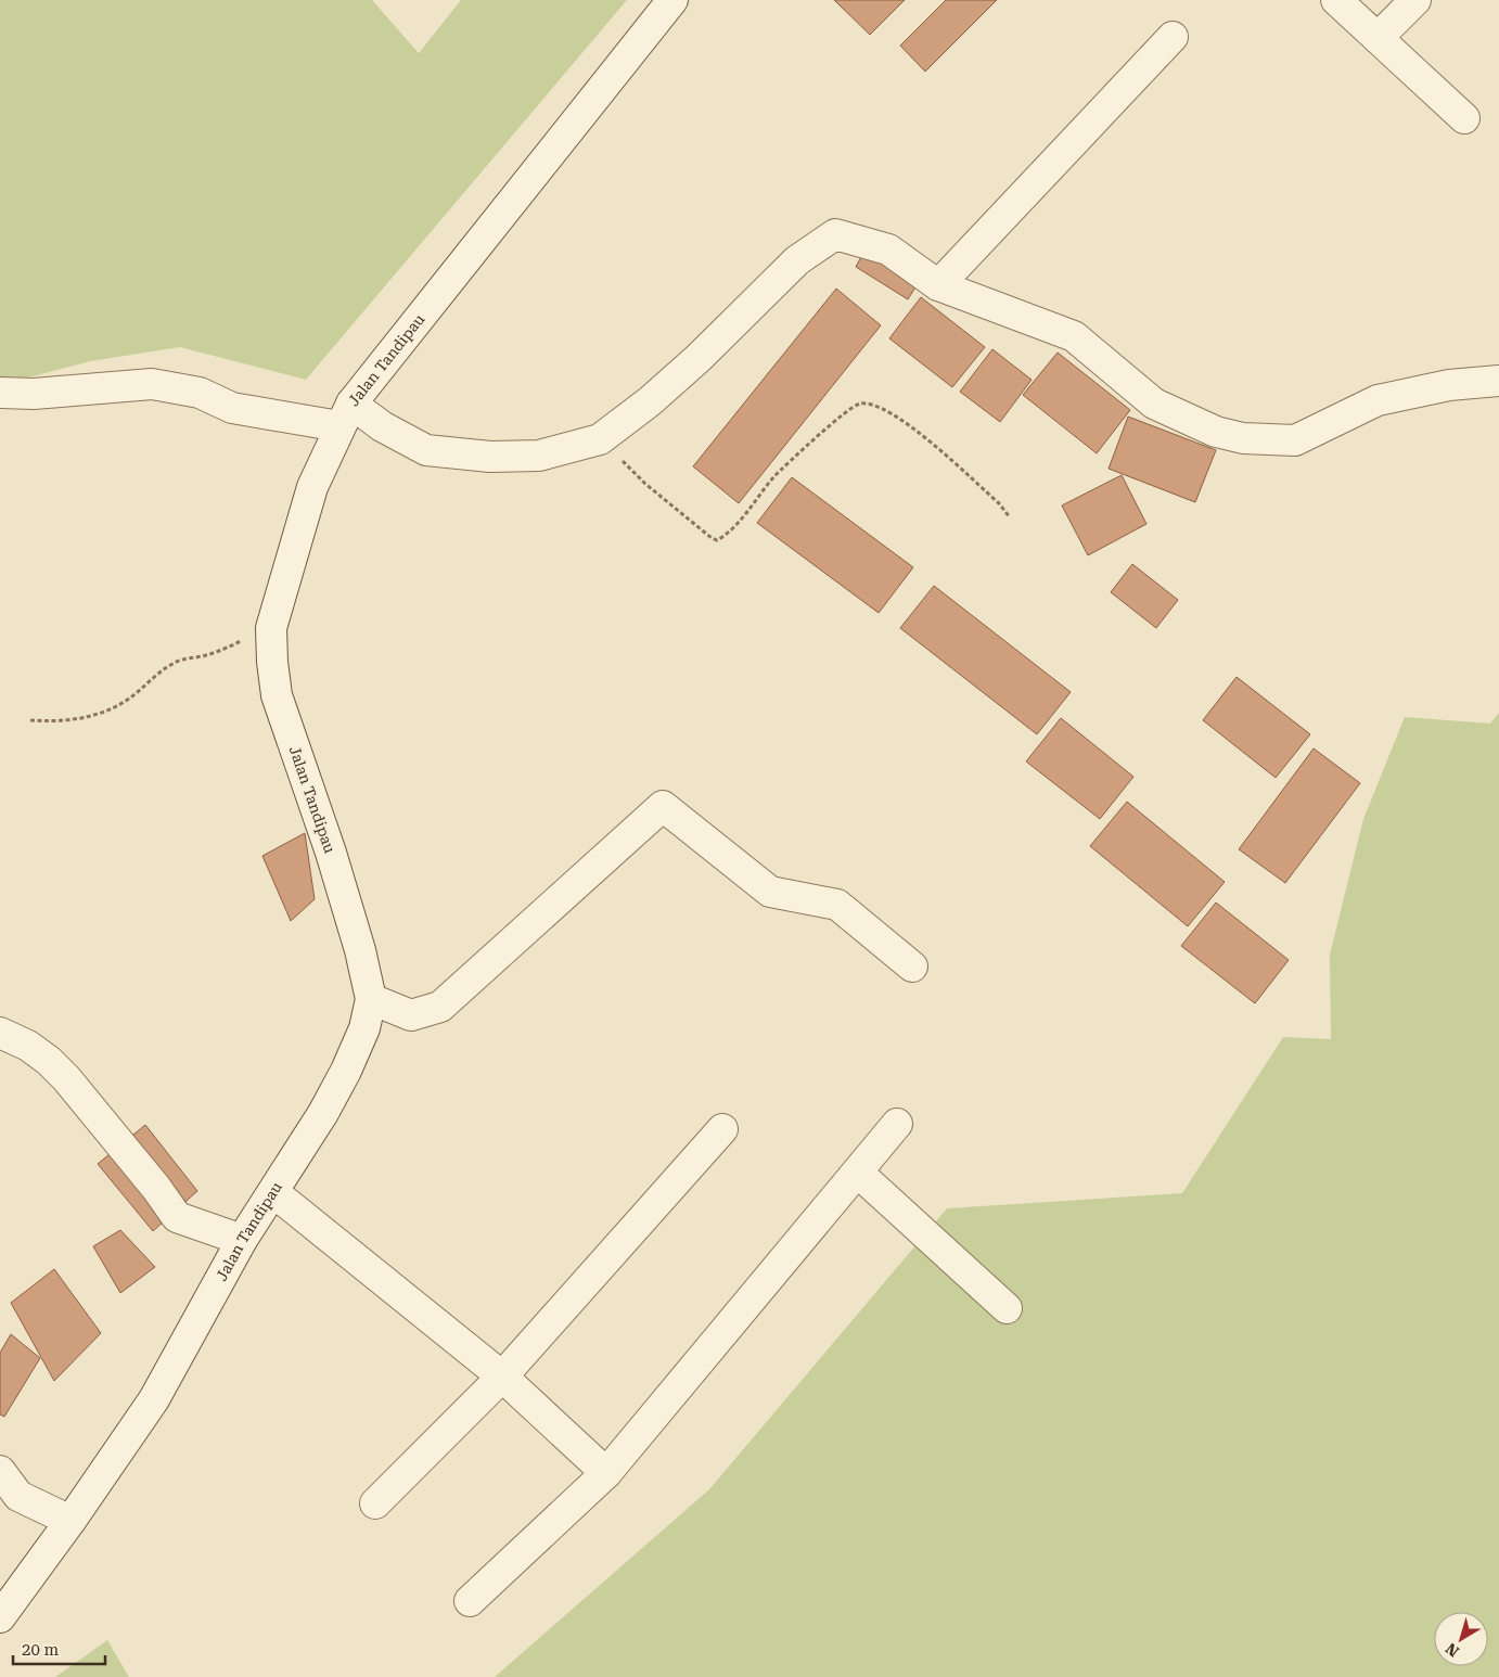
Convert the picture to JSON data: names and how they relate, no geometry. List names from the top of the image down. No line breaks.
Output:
{"streets":{"street":["Jalan Tandipau"]},"scale_bar":"20 m","north":"bottom left"}
